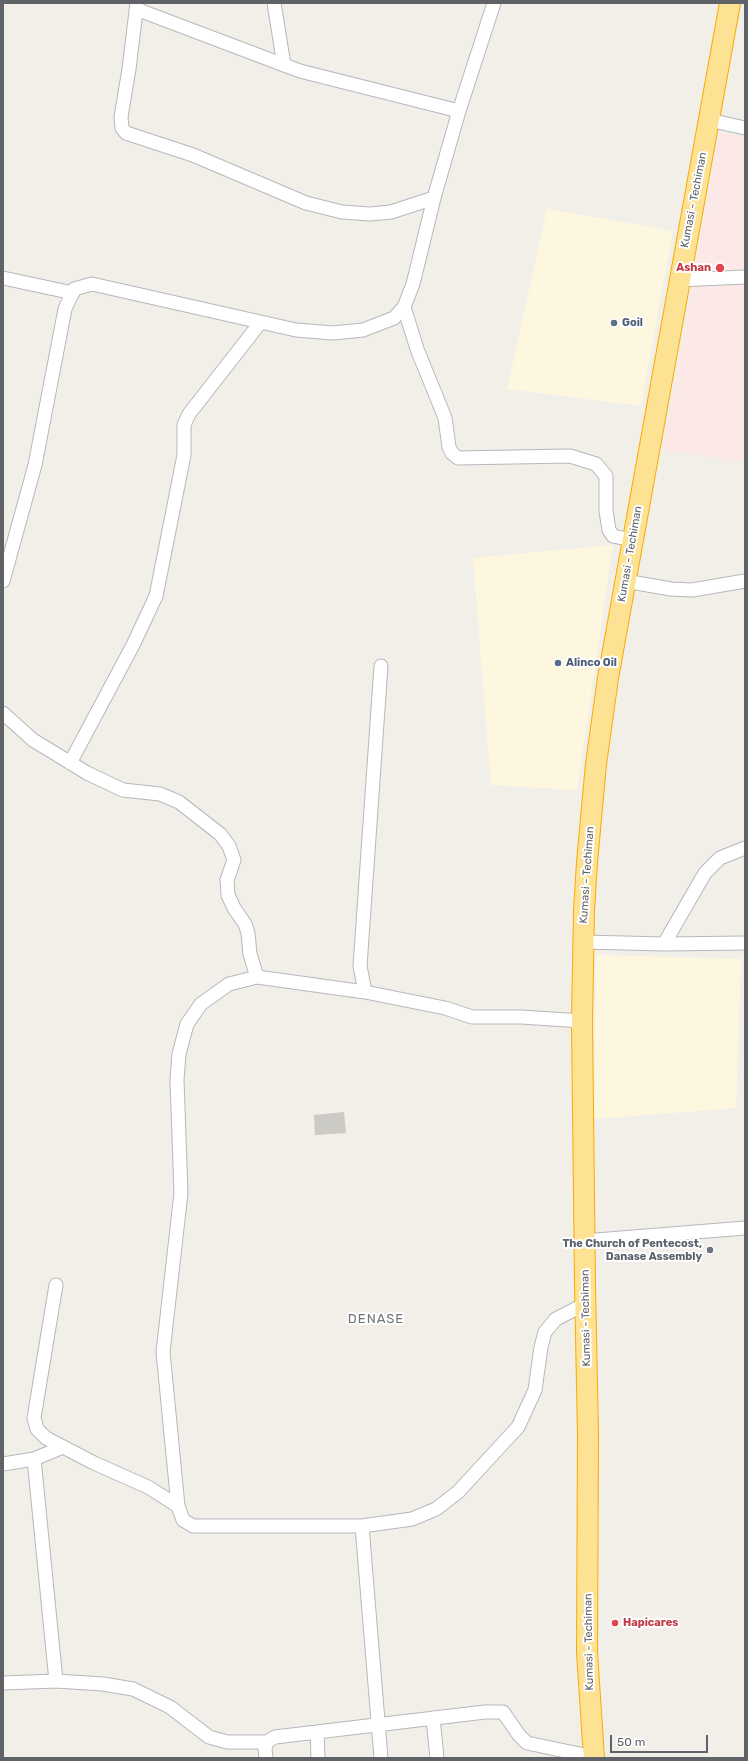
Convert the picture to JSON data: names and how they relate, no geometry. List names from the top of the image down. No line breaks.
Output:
{"streets":{"highway":["Kumasi - Techiman"]},"districts":["DENASE"],"places":["Ashan","Goil","Alinco Oil","The Church of Pentecost, Danase Assembly","Hapicares"],"scale_bar":"50 m"}
